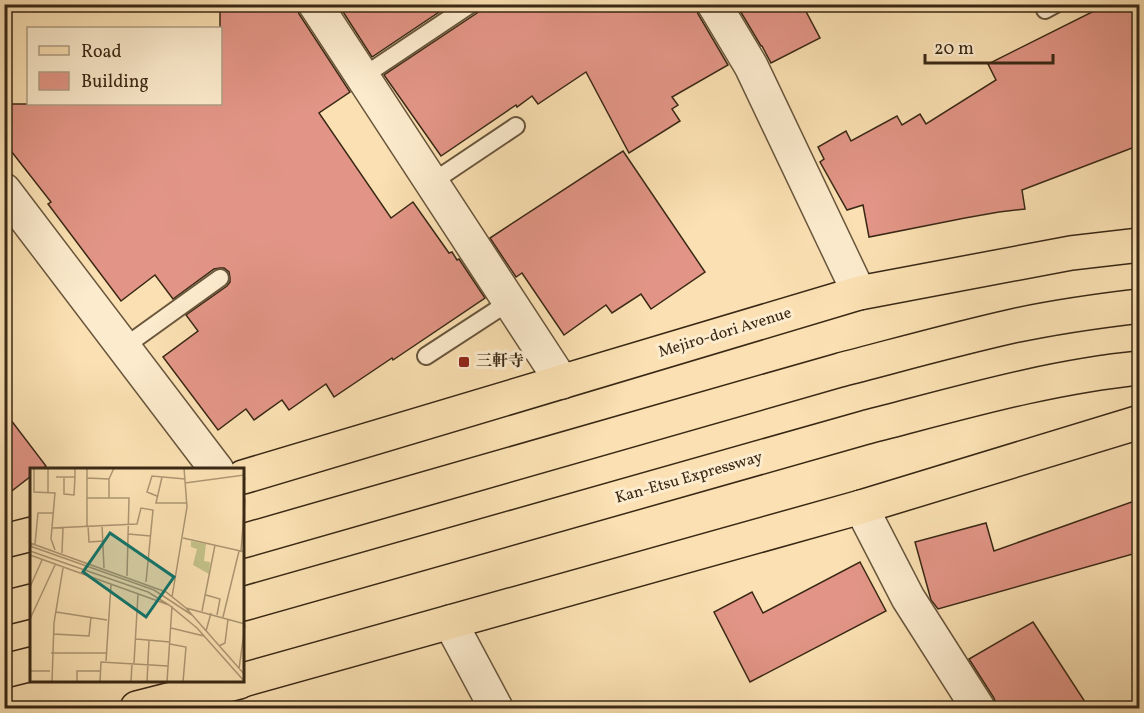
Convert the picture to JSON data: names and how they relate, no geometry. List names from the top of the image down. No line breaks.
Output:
{"streets":{"main road":["Mejiro-dori Avenue","Kan-Etsu Expressway"]},"places":{"transit":["三軒寺"]},"legend":["Road","Building"],"scale_bar":"20 m"}
